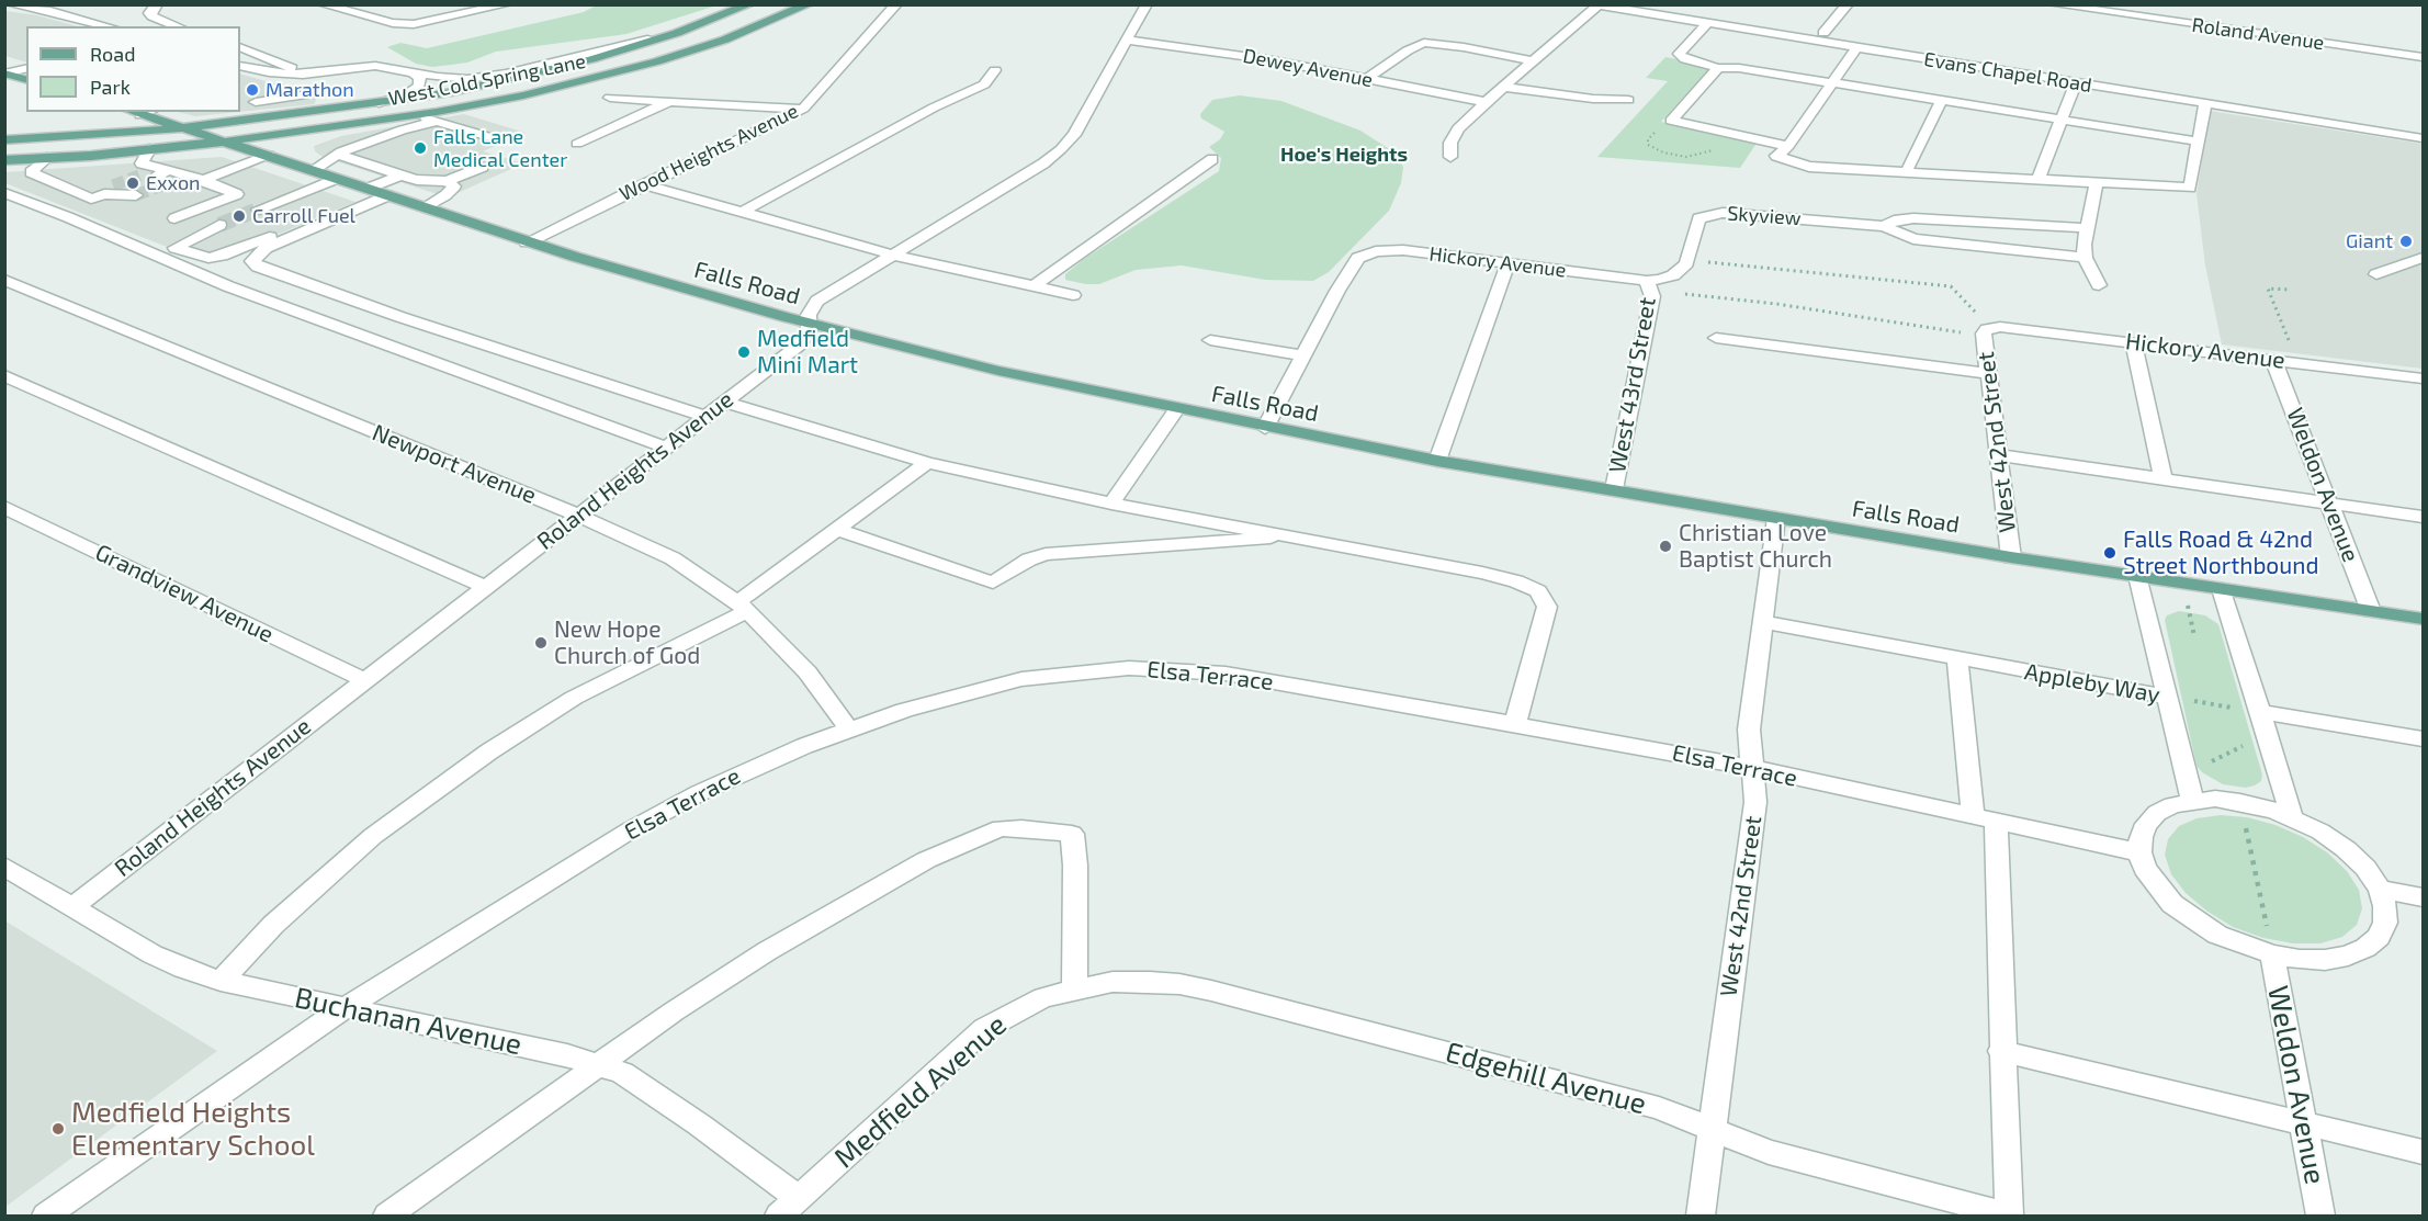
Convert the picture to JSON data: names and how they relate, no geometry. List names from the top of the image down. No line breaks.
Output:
{"streets":{"main road":["West Cold Spring Lane","Falls Road"],"street":["Roland Avenue","Dewey Avenue","Evans Chapel Road","Wood Heights Avenue","Skyview","Hickory Avenue","West 43rd Street","West 42nd Street","Newport Avenue","Roland Heights Avenue","Weldon Avenue","Grandview Avenue","Elsa Terrace","Appleby Way","Buchanan Avenue","Edgehill Avenue","Medfield Avenue"]},"crossings":[["Dewey Avenue","Roland Heights Avenue"],["West Cold Spring Lane","Falls Road"],["Wood Heights Avenue","Falls Road"],["Skyview","Hickory Avenue"],["Skyview","West 43rd Street"],["Hickory Avenue","West 43rd Street"],["Hickory Avenue","West 42nd Street"],["Hickory Avenue","Weldon Avenue"],["Falls Road","West 43rd Street"],["Falls Road","West 42nd Street"],["Falls Road","Roland Heights Avenue"],["Falls Road","Weldon Avenue"],["West 42nd Street","Elsa Terrace"],["West 42nd Street","Appleby Way"],["West 42nd Street","Edgehill Avenue"],["Newport Avenue","Roland Heights Avenue"],["Newport Avenue","Elsa Terrace"],["Roland Heights Avenue","Grandview Avenue"],["Roland Heights Avenue","Buchanan Avenue"],["Weldon Avenue","Elsa Terrace"],["Elsa Terrace","Buchanan Avenue"],["Buchanan Avenue","Medfield Avenue"],["Edgehill Avenue","Medfield Avenue"]],"districts":["Hoe's Heights"],"places":["Marathon","Falls Lane Medical Center","Exxon","Carroll Fuel","Giant","Medfield Mini Mart","Christian Love Baptist Church","Falls Road & 42nd Street Northbound","New Hope Church of God","Medfield Heights Elementary School"],"legend":["Road","Park"]}
